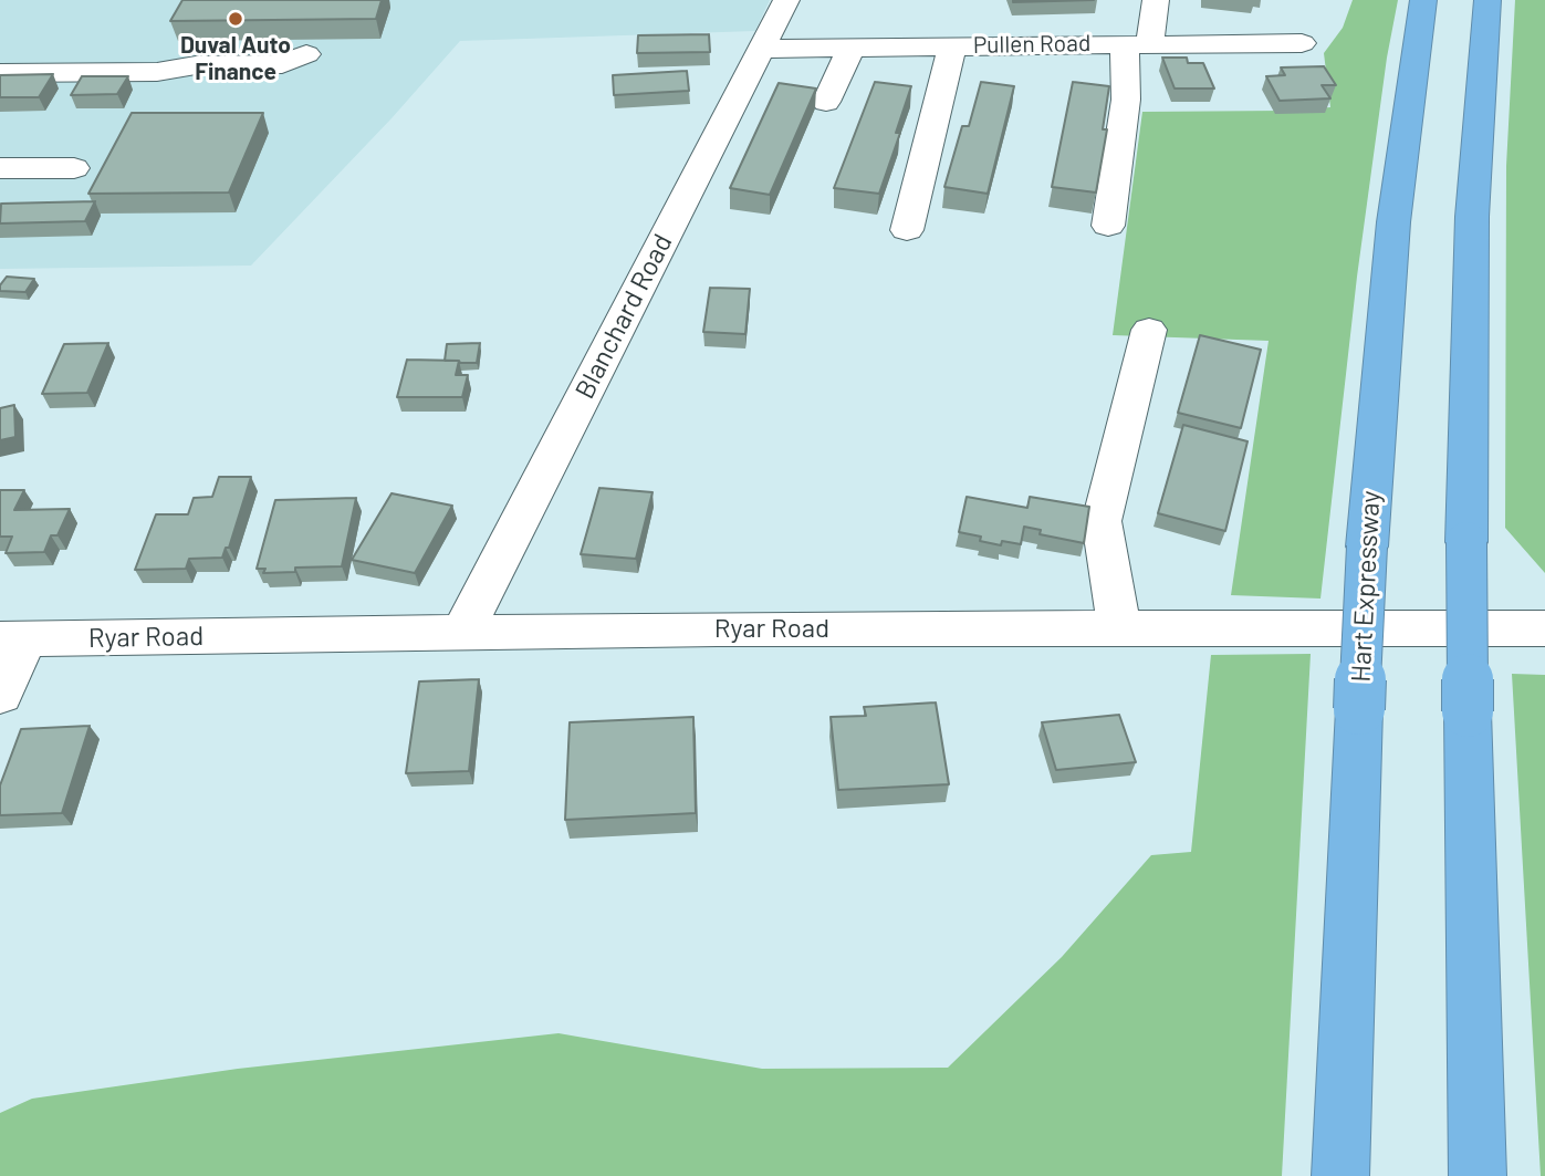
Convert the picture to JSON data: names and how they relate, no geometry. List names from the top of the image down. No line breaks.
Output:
{"streets":{"highway":["Hart Expressway"],"street":["Pullen Road","Blanchard Road","Ryar Road"]},"crossings":[["Pullen Road","Blanchard Road"],["Blanchard Road","Ryar Road"]],"places":["Duval Auto Finance"]}
